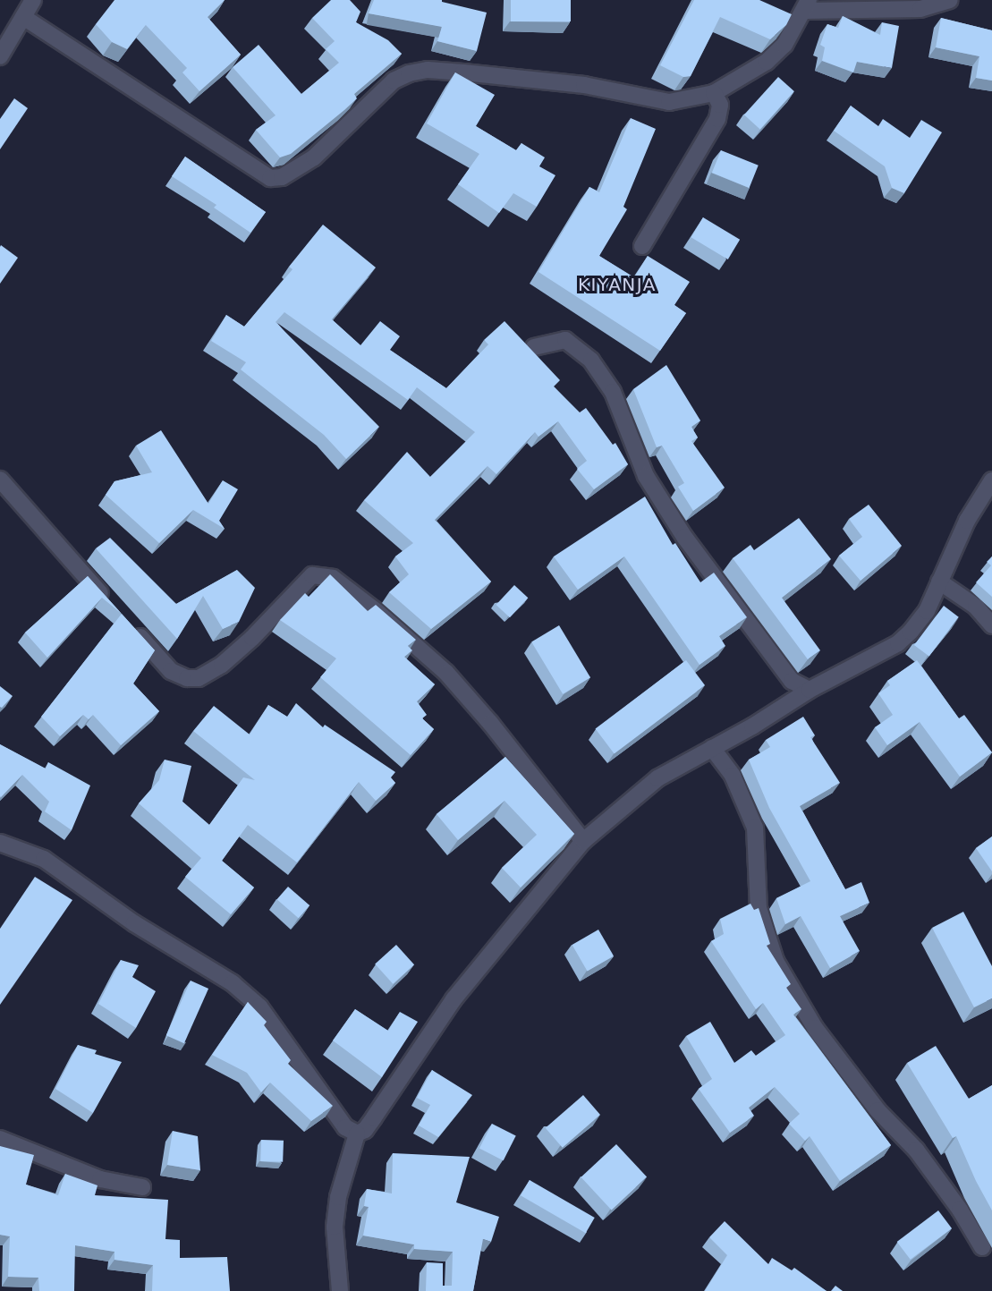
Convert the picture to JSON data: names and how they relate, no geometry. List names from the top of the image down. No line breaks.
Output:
{"districts":["KIYANJA"]}
